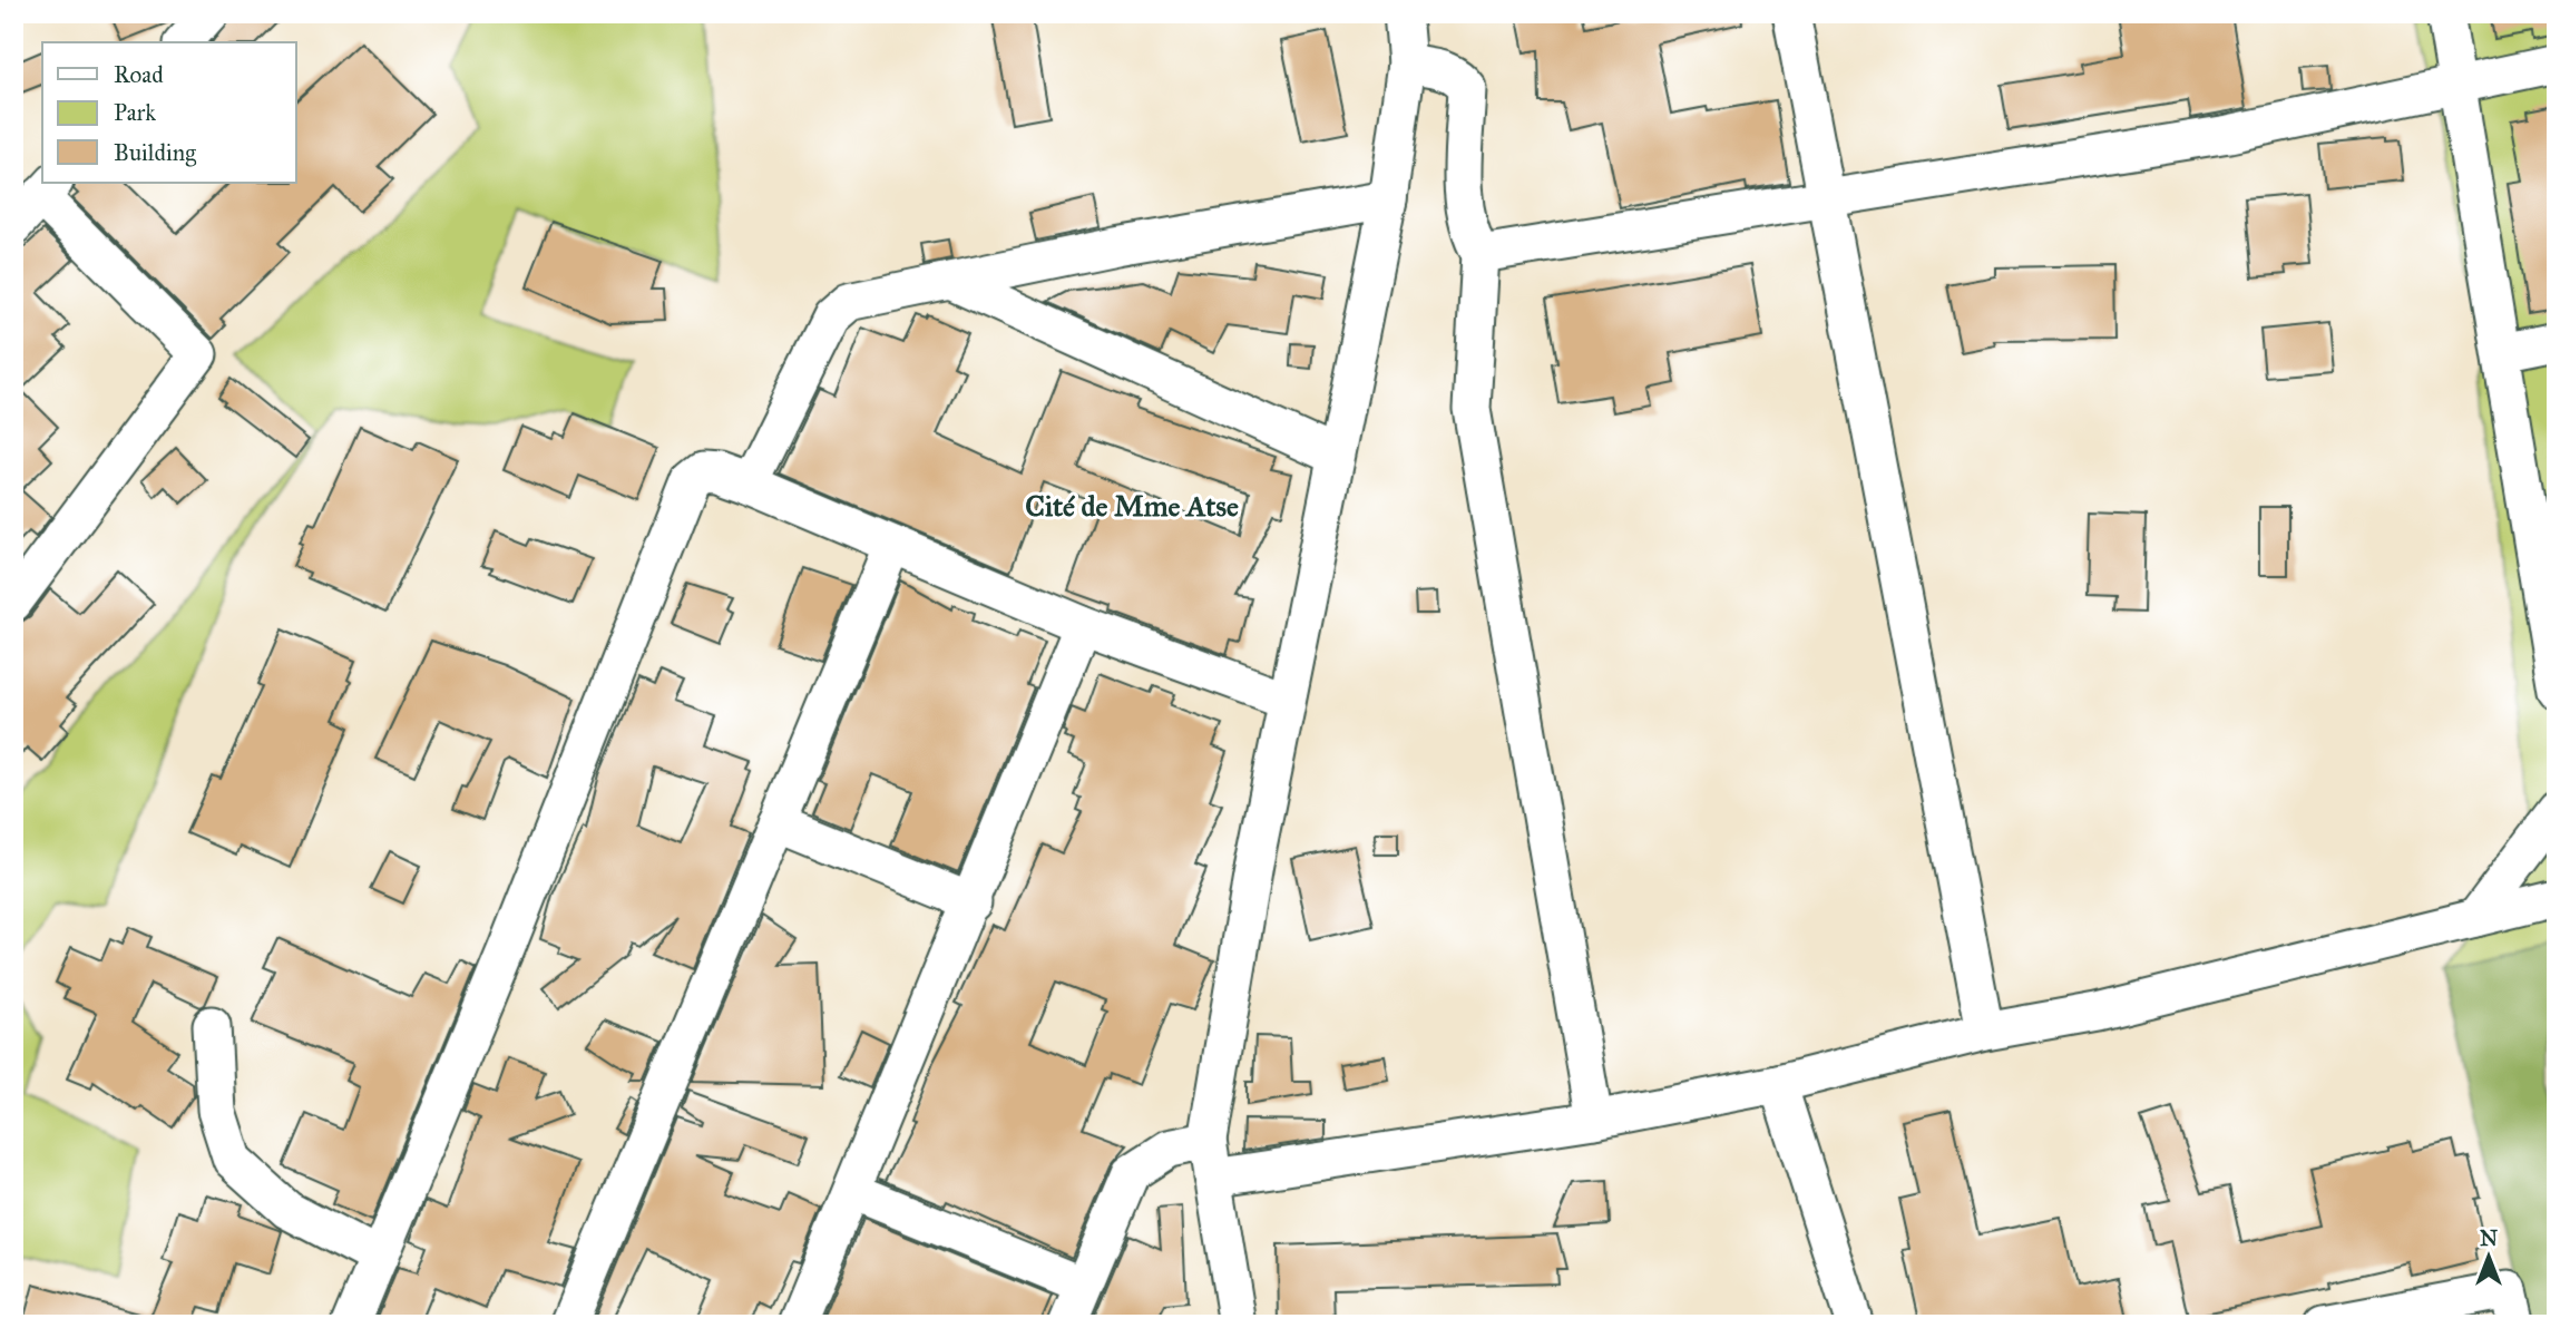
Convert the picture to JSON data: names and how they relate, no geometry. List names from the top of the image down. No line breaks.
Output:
{"districts":["Cité de Mme Atse"],"legend":["Road","Park","Building"],"north":"top"}
